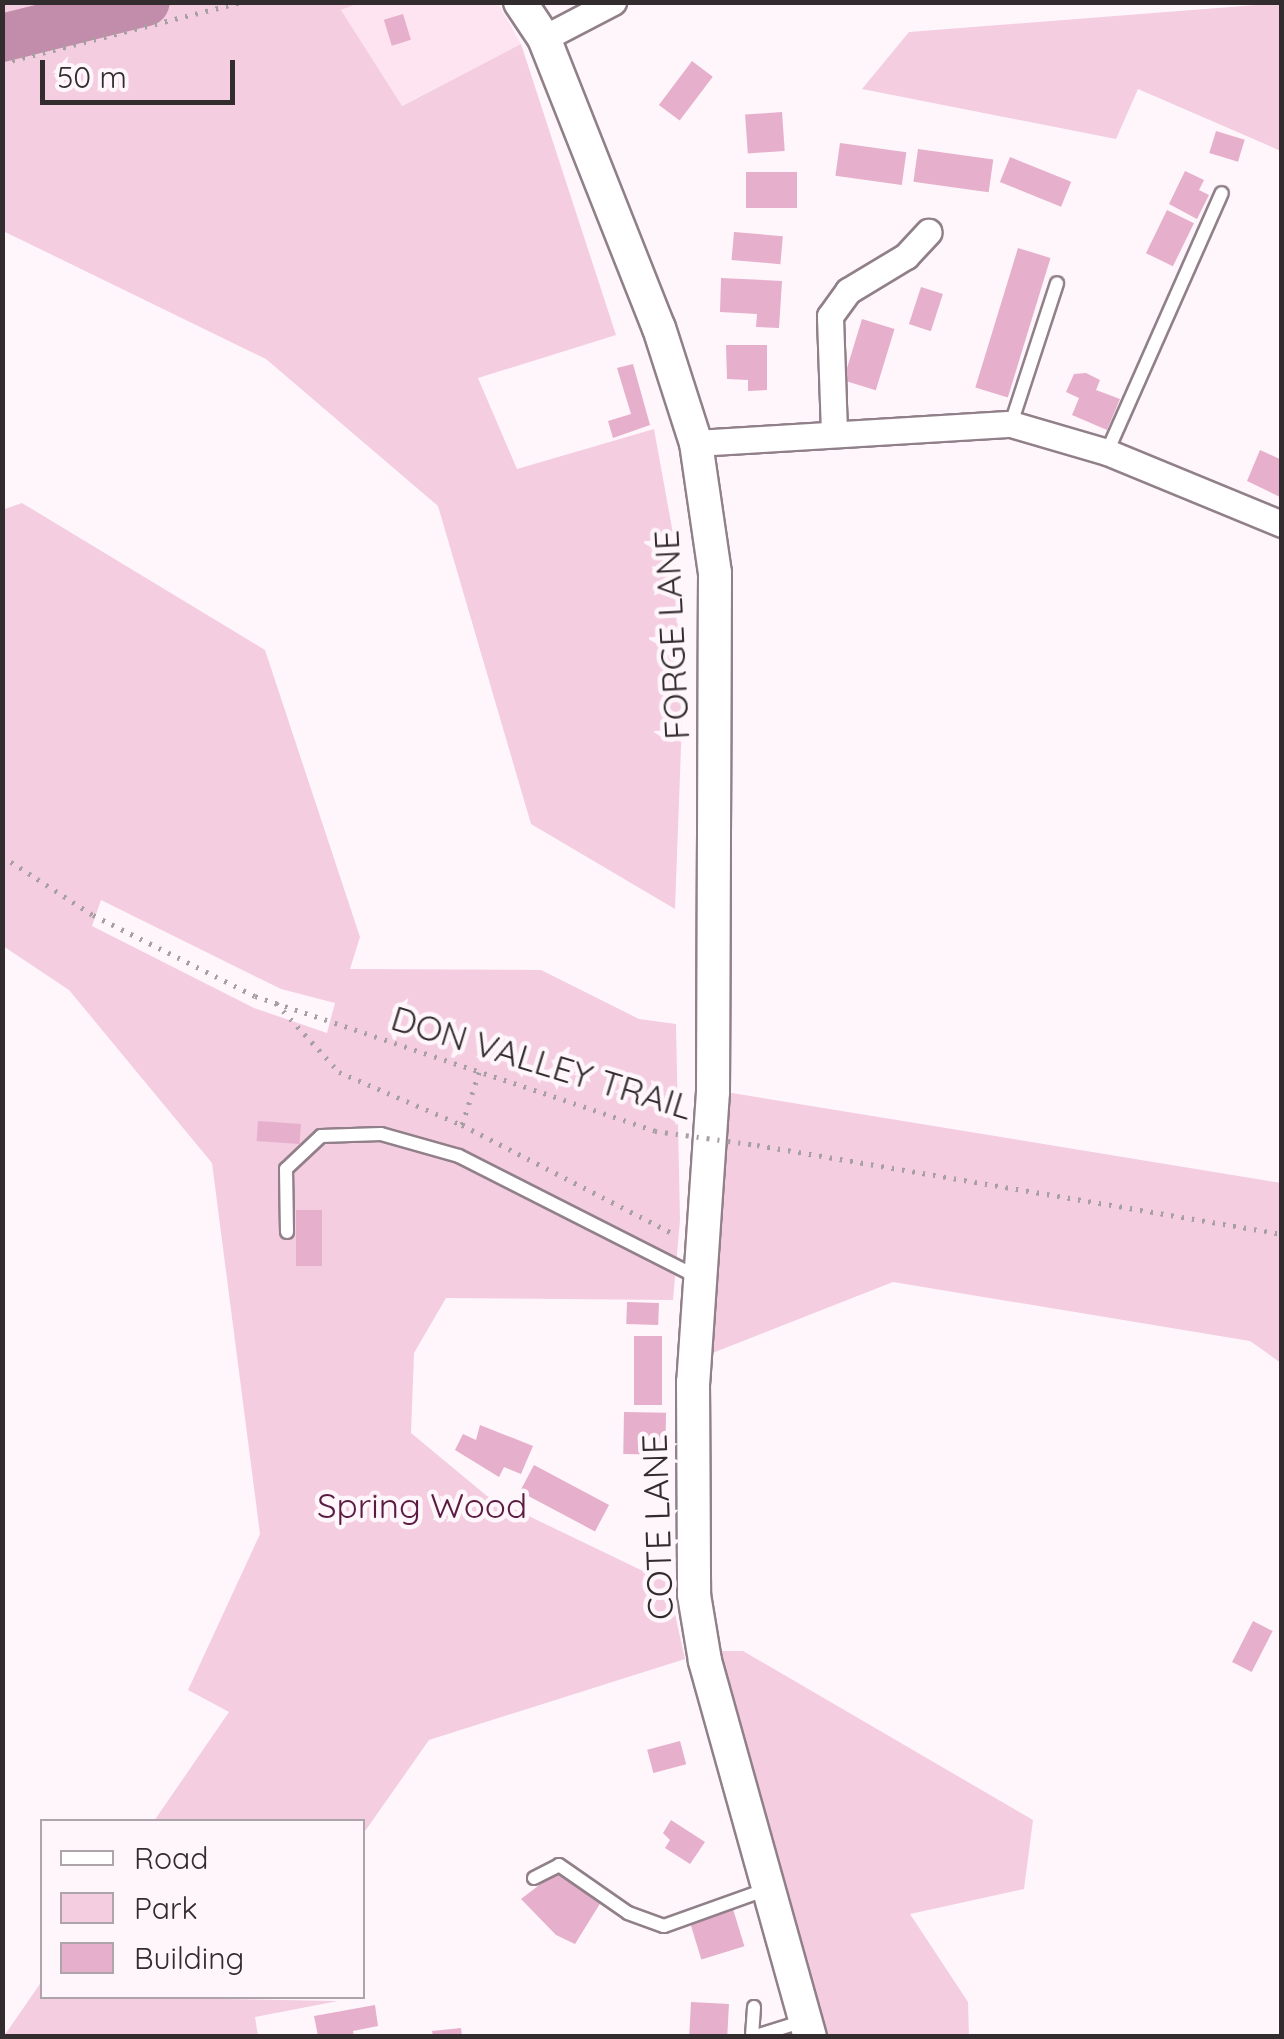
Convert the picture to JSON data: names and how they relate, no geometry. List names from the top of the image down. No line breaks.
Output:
{"streets":{"street":["FORGE LANE","COTE LANE"],"path":["DON VALLEY TRAIL"]},"crossings":[["FORGE LANE","COTE LANE"]],"parks":["Spring Wood"],"legend":["Road","Park","Building"],"scale_bar":"50 m"}
